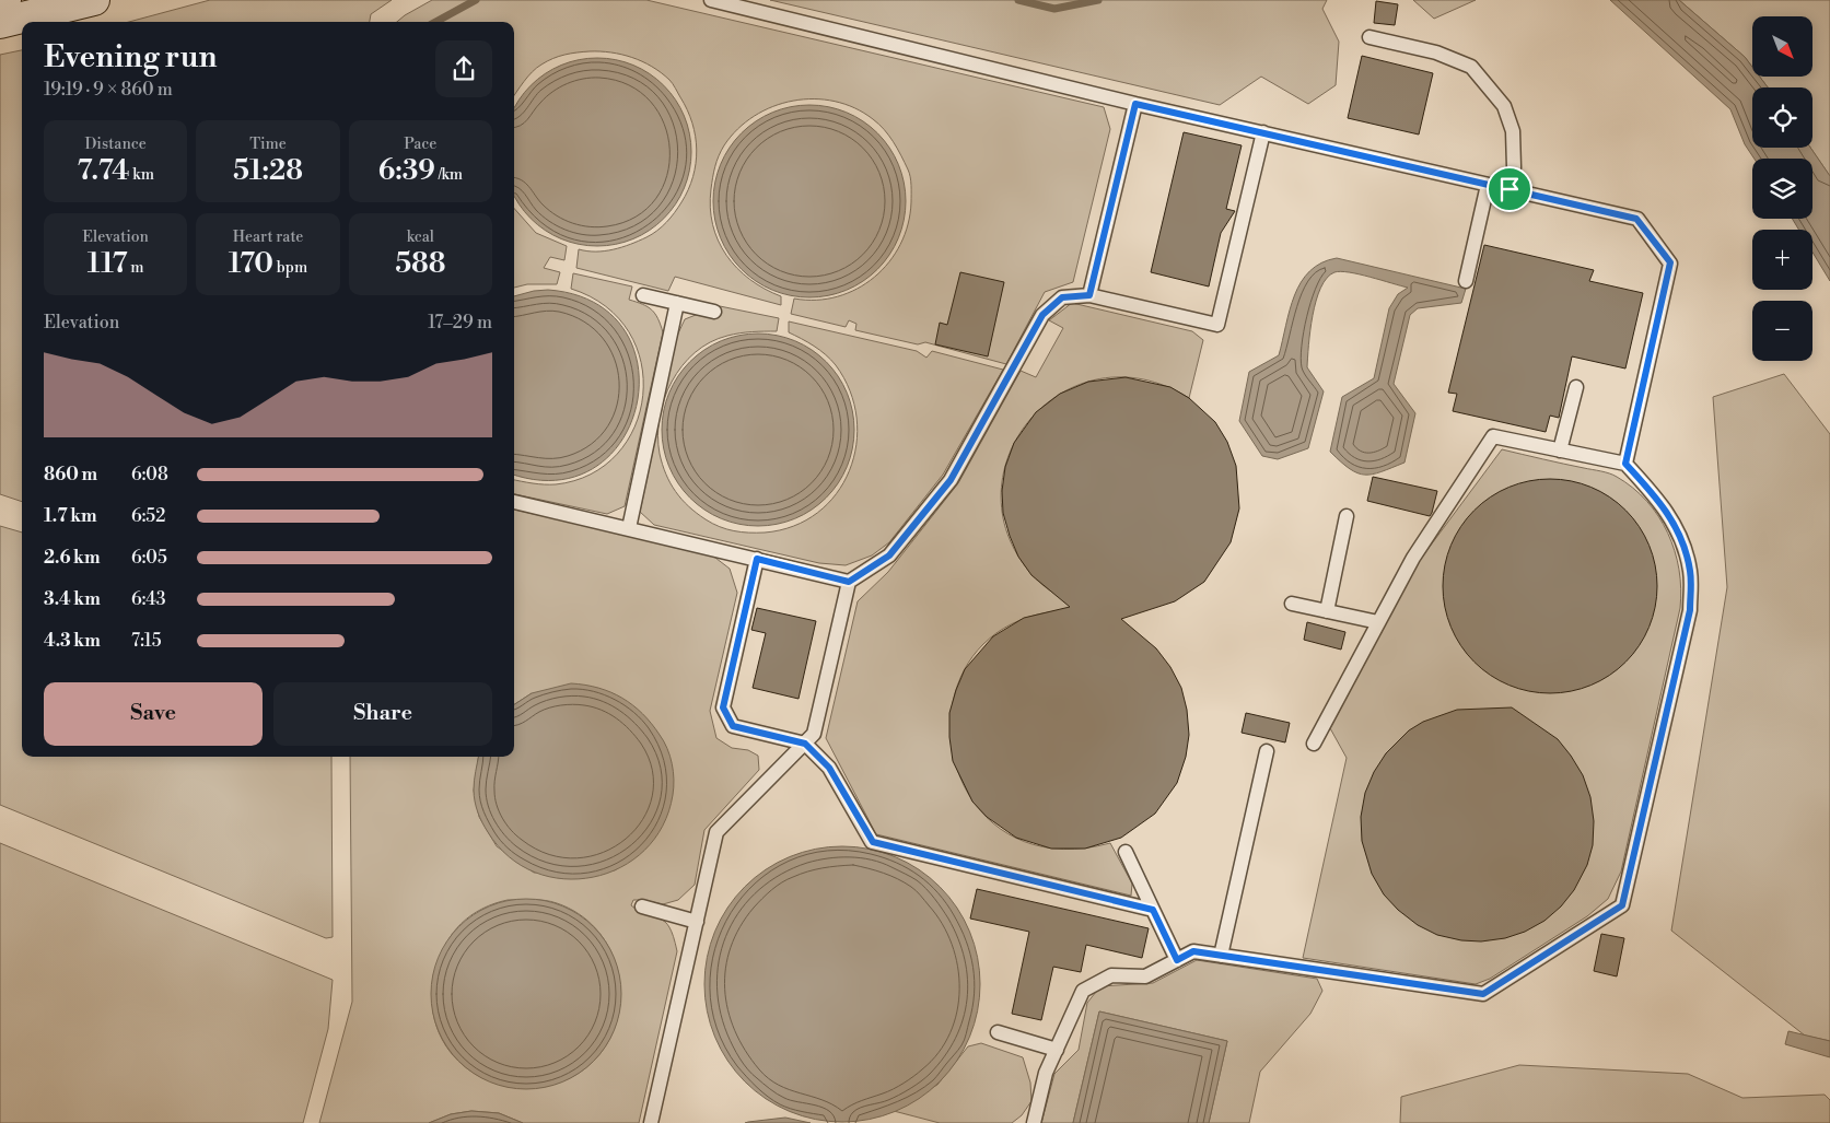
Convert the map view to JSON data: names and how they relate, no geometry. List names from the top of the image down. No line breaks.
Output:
{"north":"bottom right","page":{"map_buttons":["+","−"],"heading":["Evening run","19:19 · 9 × 860 m"],"stats":[["Distance","7.74 km"],["Time","51:28"],["Pace","6:39 /km"],["Elevation","117 m"],["Heart rate","170 bpm"],["kcal","588"]],"chart":["Elevation","17–29 m"],"list":[{"name":"860 m","note":"6:08"},{"name":"1.7 km","note":"6:52"},{"name":"2.6 km","note":"6:05"},{"name":"3.4 km","note":"6:43"},{"name":"4.3 km","note":"7:15"}],"buttons":["Save","Share"]}}
